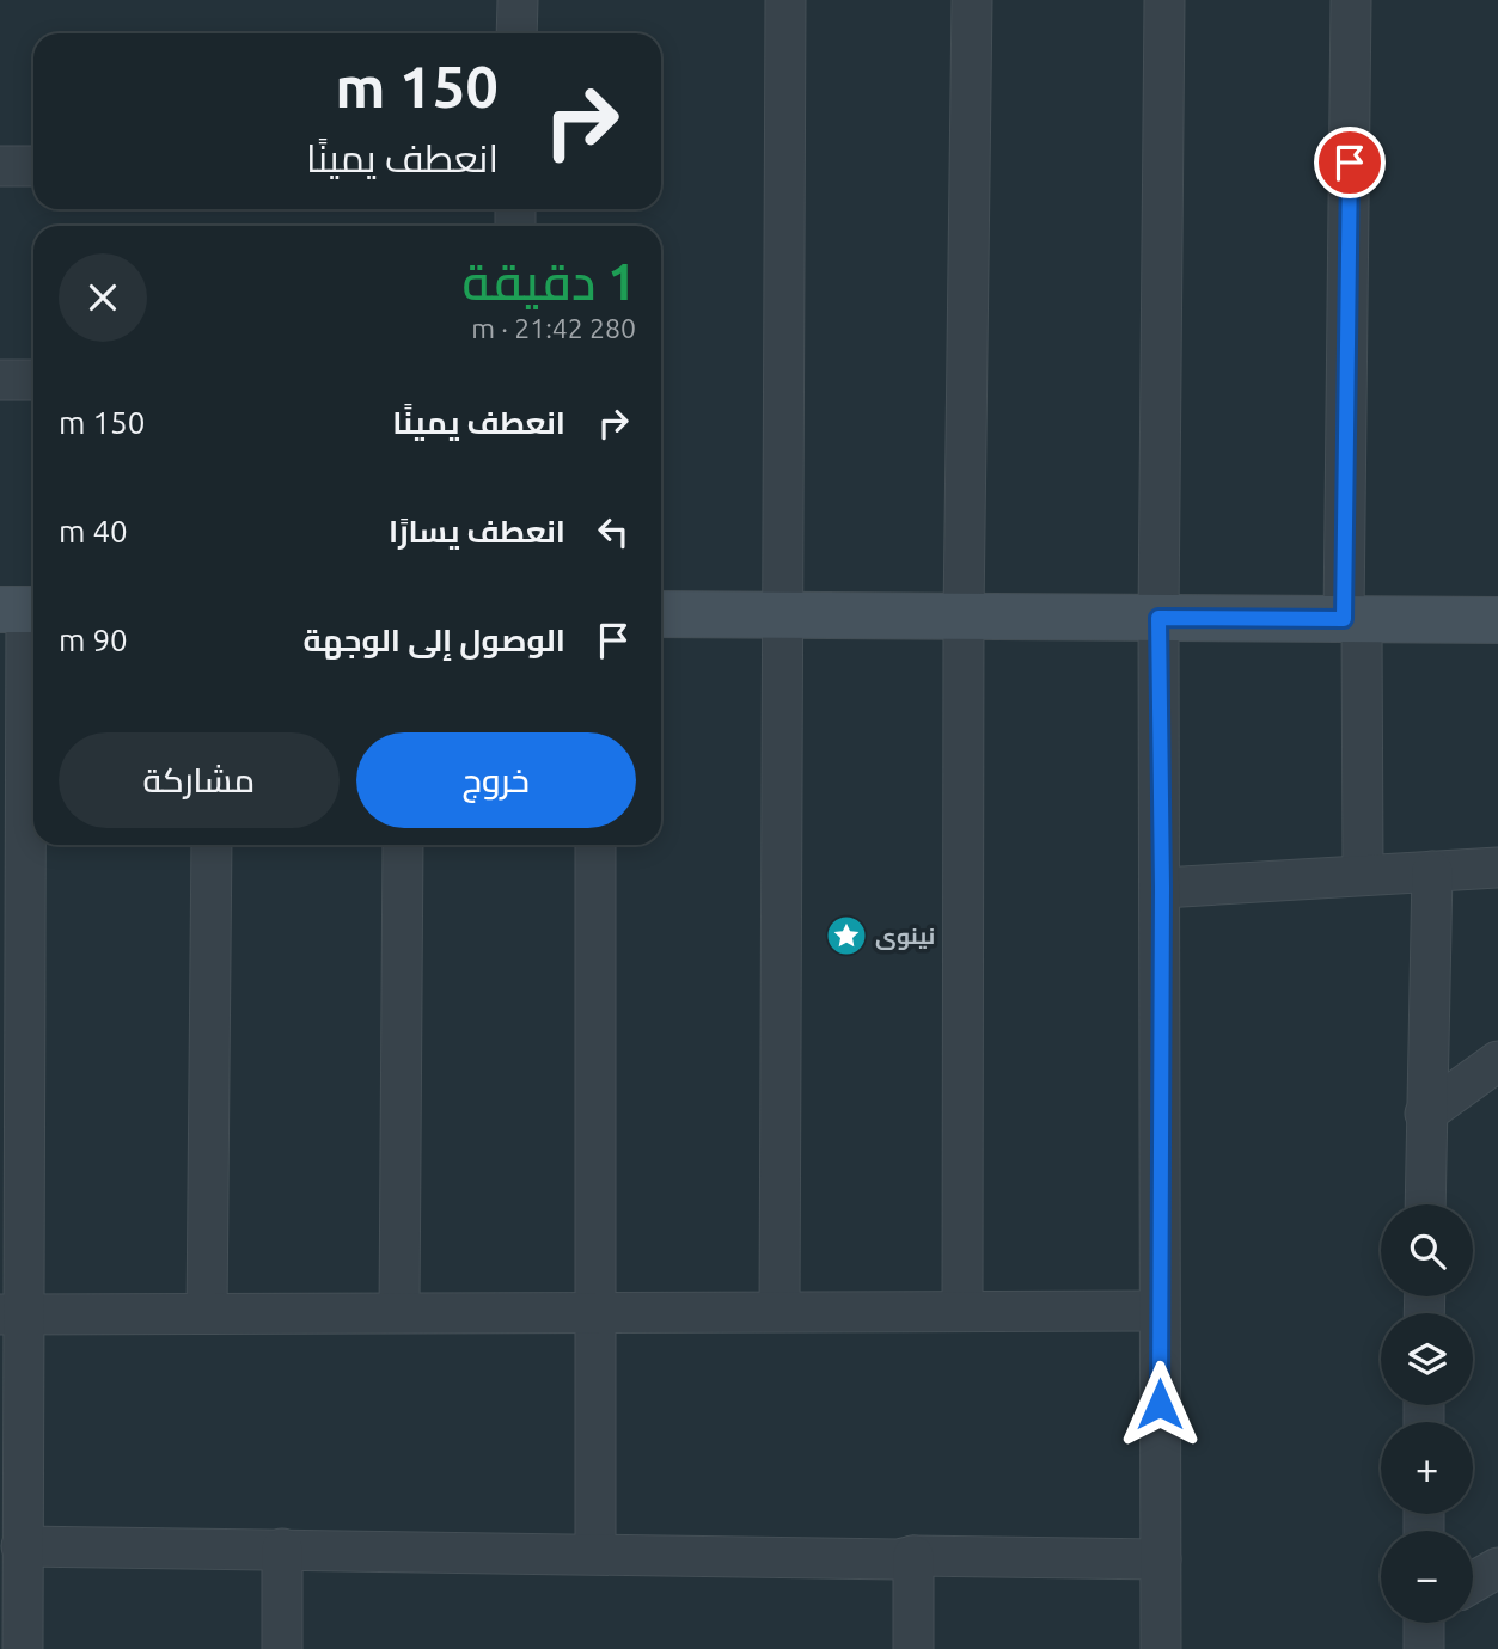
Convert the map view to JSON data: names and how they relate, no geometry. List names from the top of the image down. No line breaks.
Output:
{"places":{"place":["نينوى"]},"page":{"turn":["150 m","انعطف يمينًا"],"heading":["1 دقيقة","280 m · 21:42"],"list":[{"name":"انعطف يمينًا","value":"150 m"},{"name":"انعطف يسارًا","value":"40 m"},{"name":"الوصول إلى الوجهة","value":"90 m"}],"buttons":["خروج","مشاركة"],"map_buttons":["+","−"]}}
